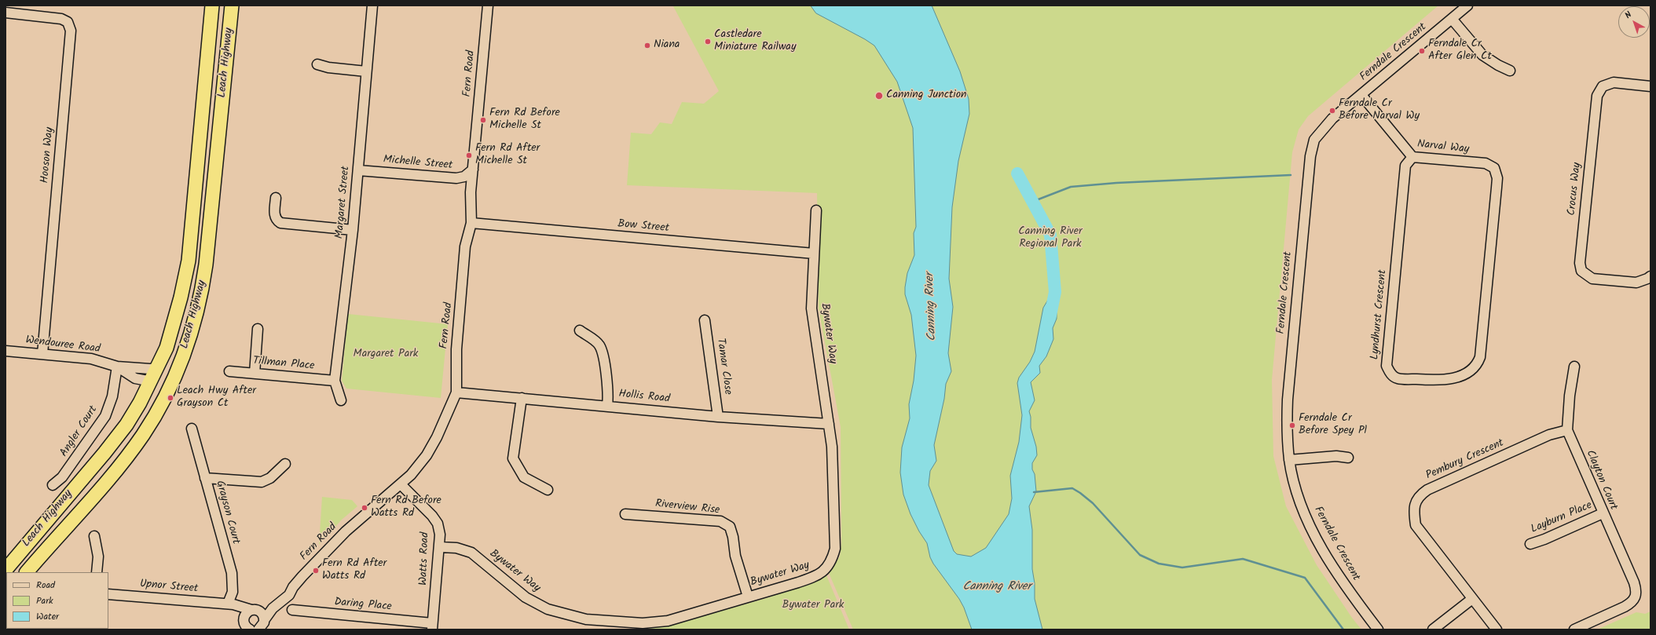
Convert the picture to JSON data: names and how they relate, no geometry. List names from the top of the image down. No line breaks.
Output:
{"streets":{"highway":["Leach Highway"],"street":["Ferndale Crescent","Fern Road","Narval Way","Hooson Way","Michelle Street","Crocus Way","Margaret Street","Bow Street","Lyndhurst Crescent","Bywater Way","Wendouree Road","Tillman Place","Tamar Close","Hollis Road","Angler Court","Pembury Crescent","Clayton Court","Riverview Rise","Grayson Court","Layburn Place","Watts Road","Upnor Street","Daring Place"]},"crossings":[["Ferndale Crescent","Narval Way"],["Leach Highway","Wendouree Road"],["Fern Road","Michelle Street"],["Fern Road","Bow Street"],["Fern Road","Hollis Road"],["Fern Road","Watts Road"],["Fern Road","Upnor Street"],["Narval Way","Lyndhurst Crescent"],["Hooson Way","Wendouree Road"],["Michelle Street","Margaret Street"],["Margaret Street","Tillman Place"],["Bow Street","Bywater Way"],["Bywater Way","Hollis Road"],["Bywater Way","Riverview Rise"],["Bywater Way","Watts Road"],["Wendouree Road","Angler Court"],["Tamar Close","Hollis Road"],["Pembury Crescent","Clayton Court"],["Clayton Court","Layburn Place"],["Grayson Court","Upnor Street"],["Watts Road","Daring Place"]],"water":["Canning River"],"parks":["Canning River Regional Park","Margaret Park","Bywater Park"],"places":["Castledare Miniature Railway","Niana","Ferndale Cr After Glen Ct","Canning Junction","Ferndale Cr Before Narval Wy","Fern Rd Before Michelle St","Fern Rd After Michelle St","Leach Hwy After Grayson Ct","Ferndale Cr Before Spey Pl","Fern Rd Before Watts Rd","Fern Rd After Watts Rd"],"legend":["Road","Park","Water"],"north":"top left"}
